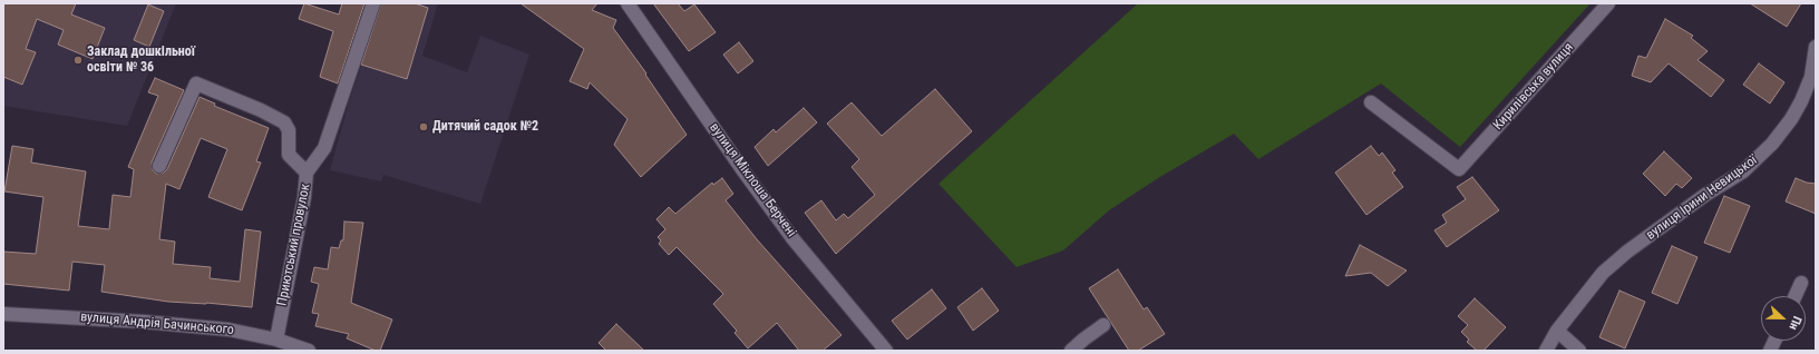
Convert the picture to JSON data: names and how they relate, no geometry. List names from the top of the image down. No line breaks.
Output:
{"streets":{"street":["Кирилівська вулиця","вулиця Міклоша Берчені","вулиця Ірини Невицької","Приютський провулок","вулиця Андрія Бачинського"]},"crossings":[["Приютський провулок","вулиця Андрія Бачинського"]],"places":["Заклад дошкільної освіти № 36","Дитячий садок №2"],"north":"right"}
